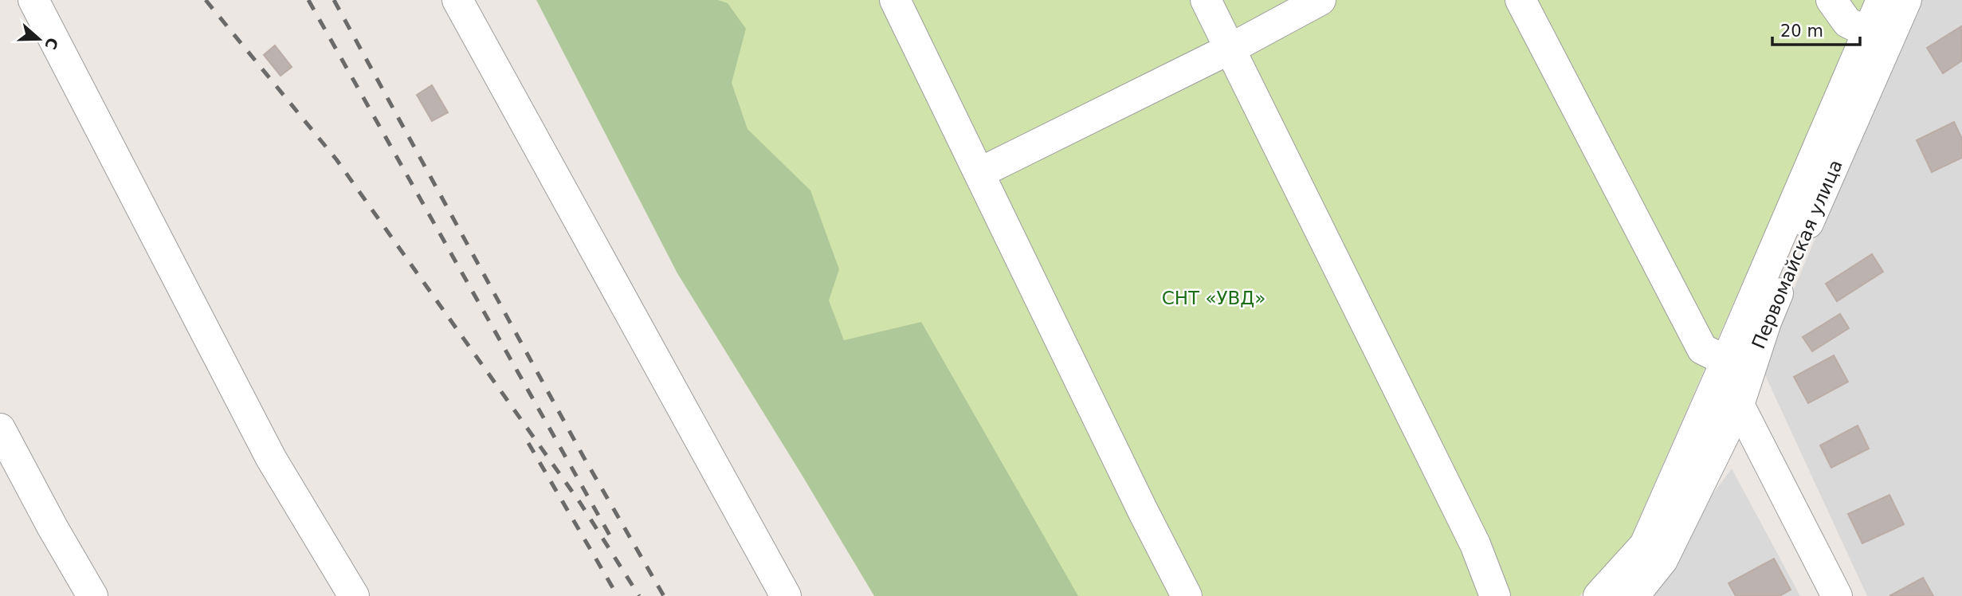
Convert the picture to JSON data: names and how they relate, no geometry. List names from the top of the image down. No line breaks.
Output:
{"streets":{"street":["Первомайская улица"]},"parks":["СНТ «УВД»"],"scale_bar":"20 m","north":"right"}
